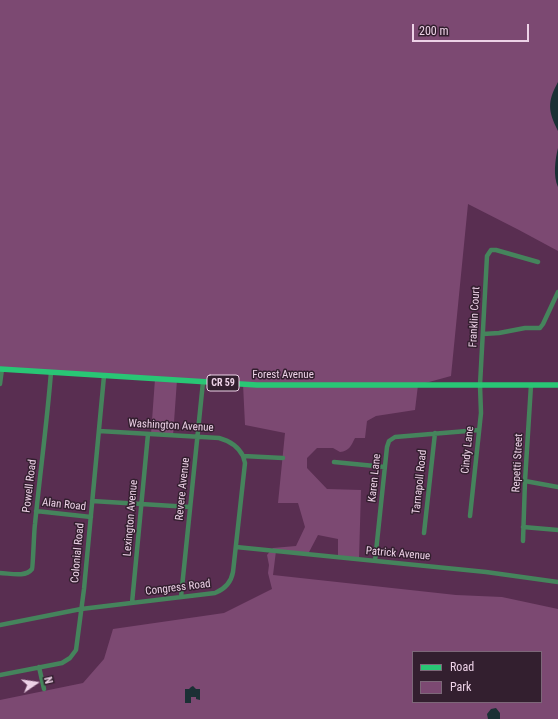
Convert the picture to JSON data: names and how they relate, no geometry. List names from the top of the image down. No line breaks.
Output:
{"streets":{"main road":["Forest Avenue","CR 59"],"street":["Franklin Court","Washington Avenue","Cindy Lane","Repetti Street","Karen Lane","Tarnapoll Road","Powell Road","Revere Avenue","Alan Road","Lexington Avenue","Colonial Road","Patrick Avenue","Congress Road"]},"crossings":[["Franklin Court","Forest Avenue"],["Franklin Court","CR 59"],["Franklin Court","Cindy Lane"],["Forest Avenue","CR 59"],["Forest Avenue","Cindy Lane"],["Forest Avenue","Powell Road"],["Forest Avenue","Revere Avenue"],["Forest Avenue","Colonial Road"],["CR 59","Cindy Lane"],["CR 59","Repetti Street"],["Washington Avenue","Revere Avenue"],["Washington Avenue","Lexington Avenue"],["Washington Avenue","Colonial Road"],["Washington Avenue","Congress Road"],["Cindy Lane","Karen Lane"],["Karen Lane","Tarnapoll Road"],["Karen Lane","Patrick Avenue"],["Powell Road","Alan Road"],["Revere Avenue","Congress Road"],["Alan Road","Colonial Road"],["Lexington Avenue","Congress Road"],["Colonial Road","Congress Road"],["Patrick Avenue","Congress Road"]],"legend":["Road","Park"],"scale_bar":"200 m","north":"right"}
